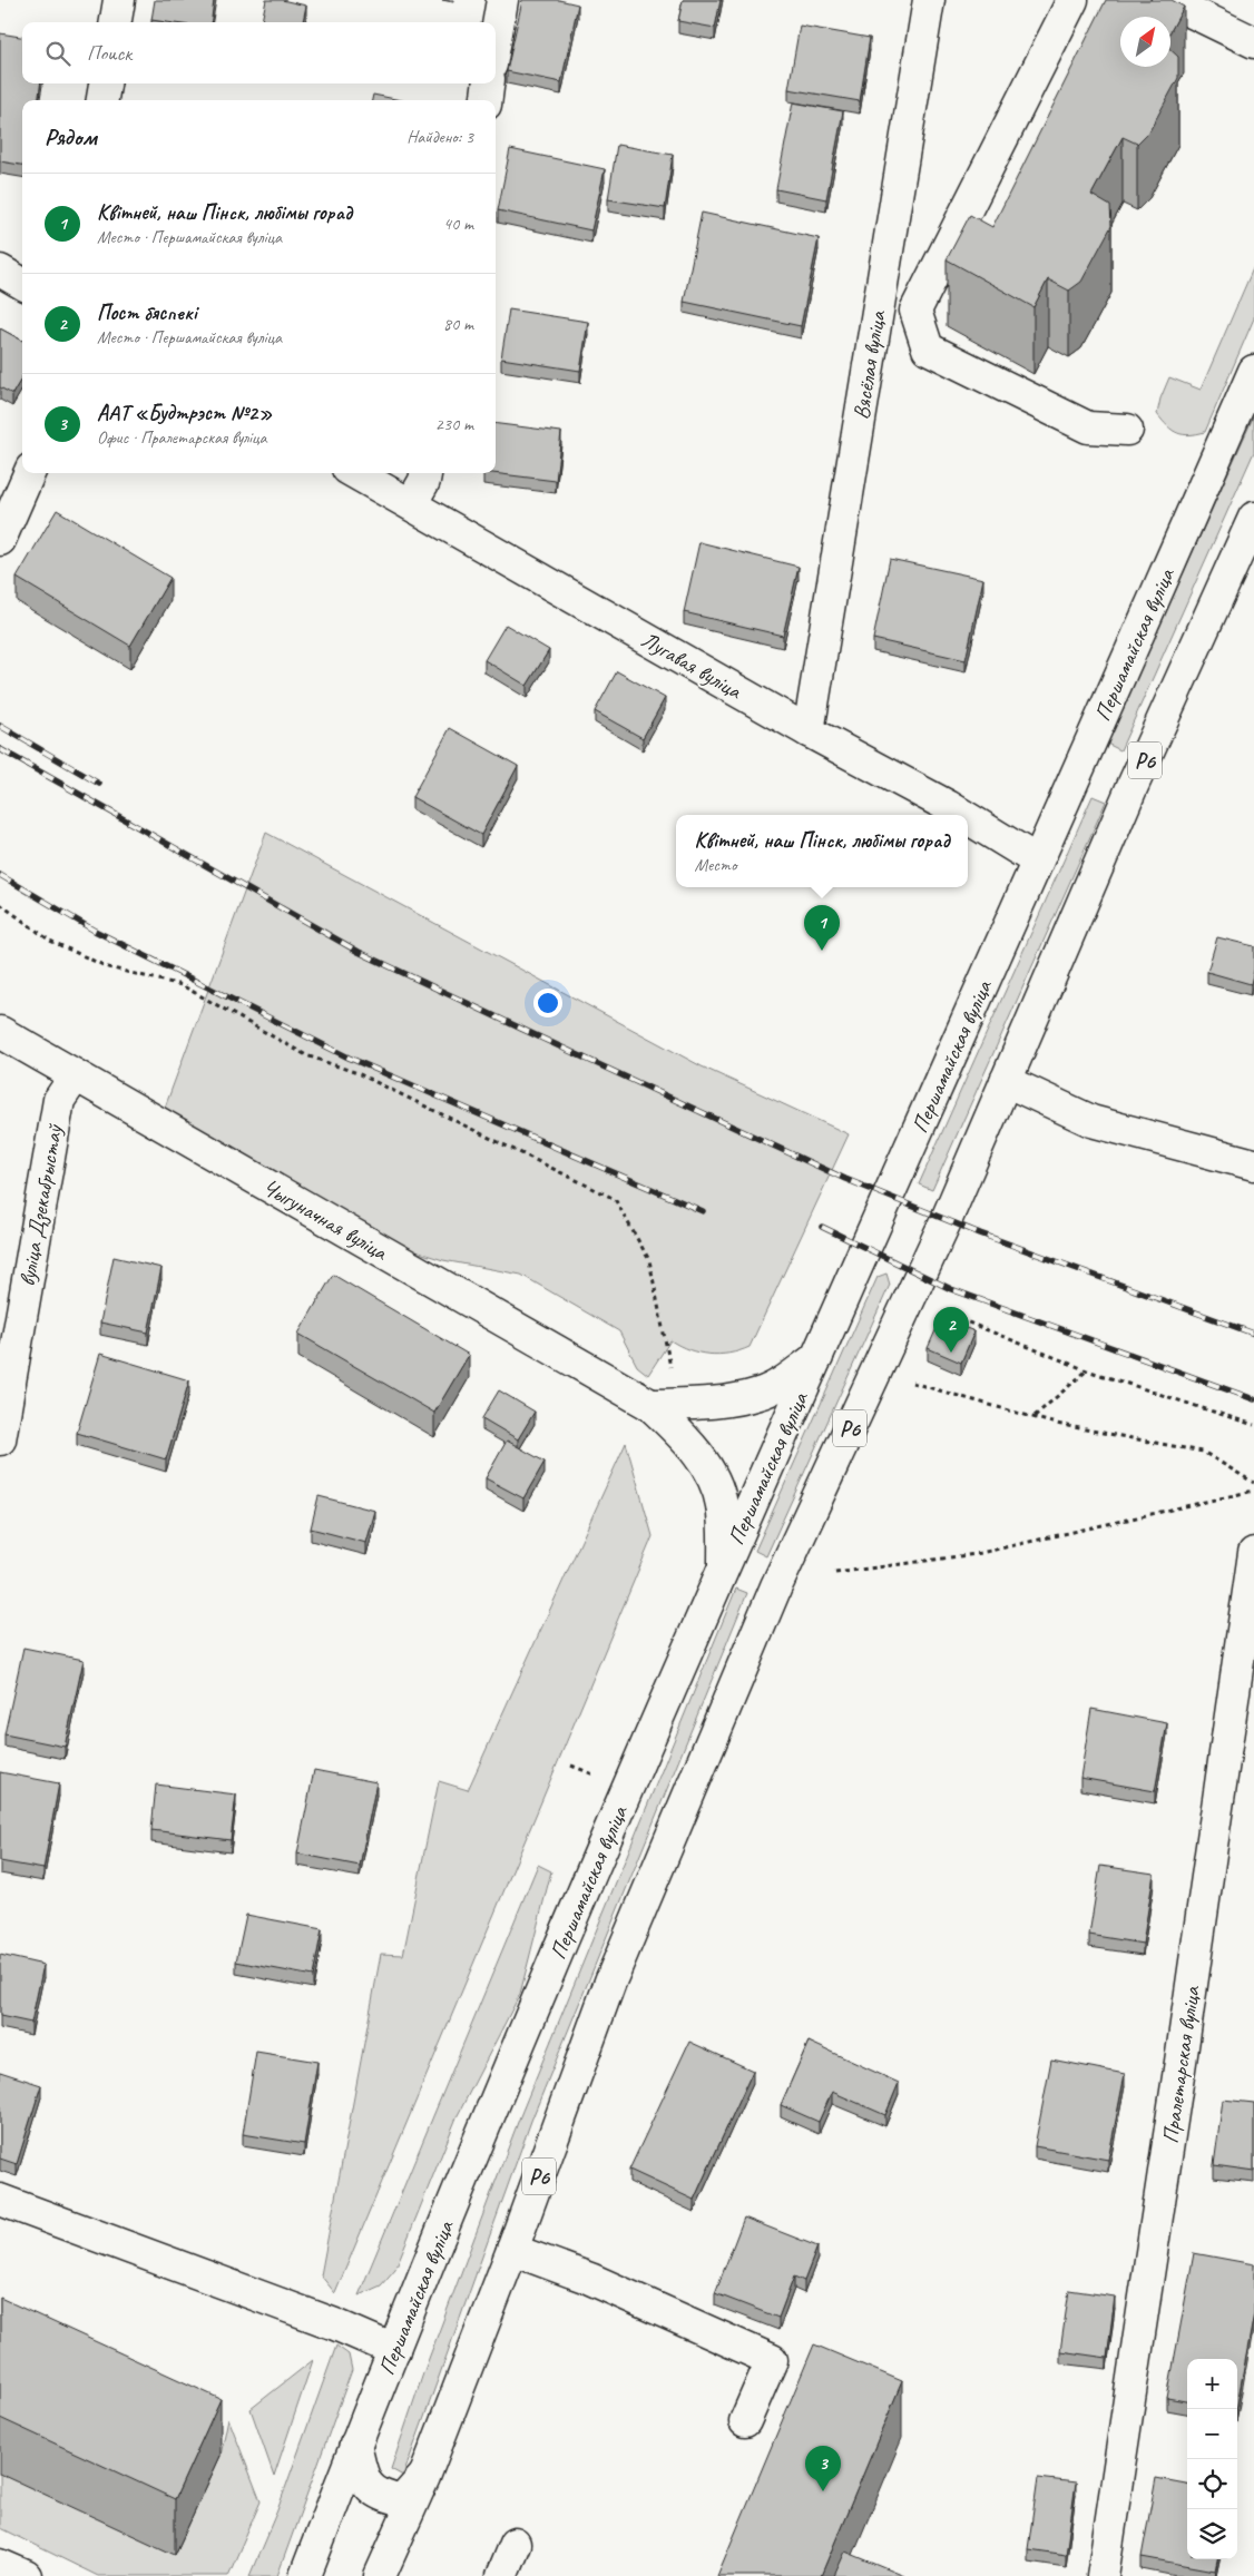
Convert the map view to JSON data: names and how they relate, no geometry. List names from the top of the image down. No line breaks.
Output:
{"streets":{"main road":["Вясёлая вуліца","Першамайская вуліца","Лугавая вуліца","Р6","вуліца Дзекабрыстаў","Чыгуначная вуліца","Пралетарская вуліца"]},"crossings":[["Вясёлая вуліца","Лугавая вуліца"],["Першамайская вуліца","Лугавая вуліца"],["Першамайская вуліца","Чыгуначная вуліца"],["вуліца Дзекабрыстаў","Чыгуначная вуліца"]],"north":"top right","page":{"search":"Поиск","heading":["Рядом","Найдено: 3"],"list":[{"mark":"1","name":"Квітней, наш Пінск, любімы горад","note":"Место · Першамайская вуліца","value":"40 m"},{"mark":"2","name":"Пост бяспекі","note":"Место · Першамайская вуліца","value":"80 m"},{"mark":"3","name":"ААТ «Будтрэст №2»","note":"Офис · Пралетарская вуліца","value":"230 m"}],"popup":["Квітней, наш Пінск, любімы горад","Место"],"pins":["1","2","3"],"map_buttons":["+","−"]}}
